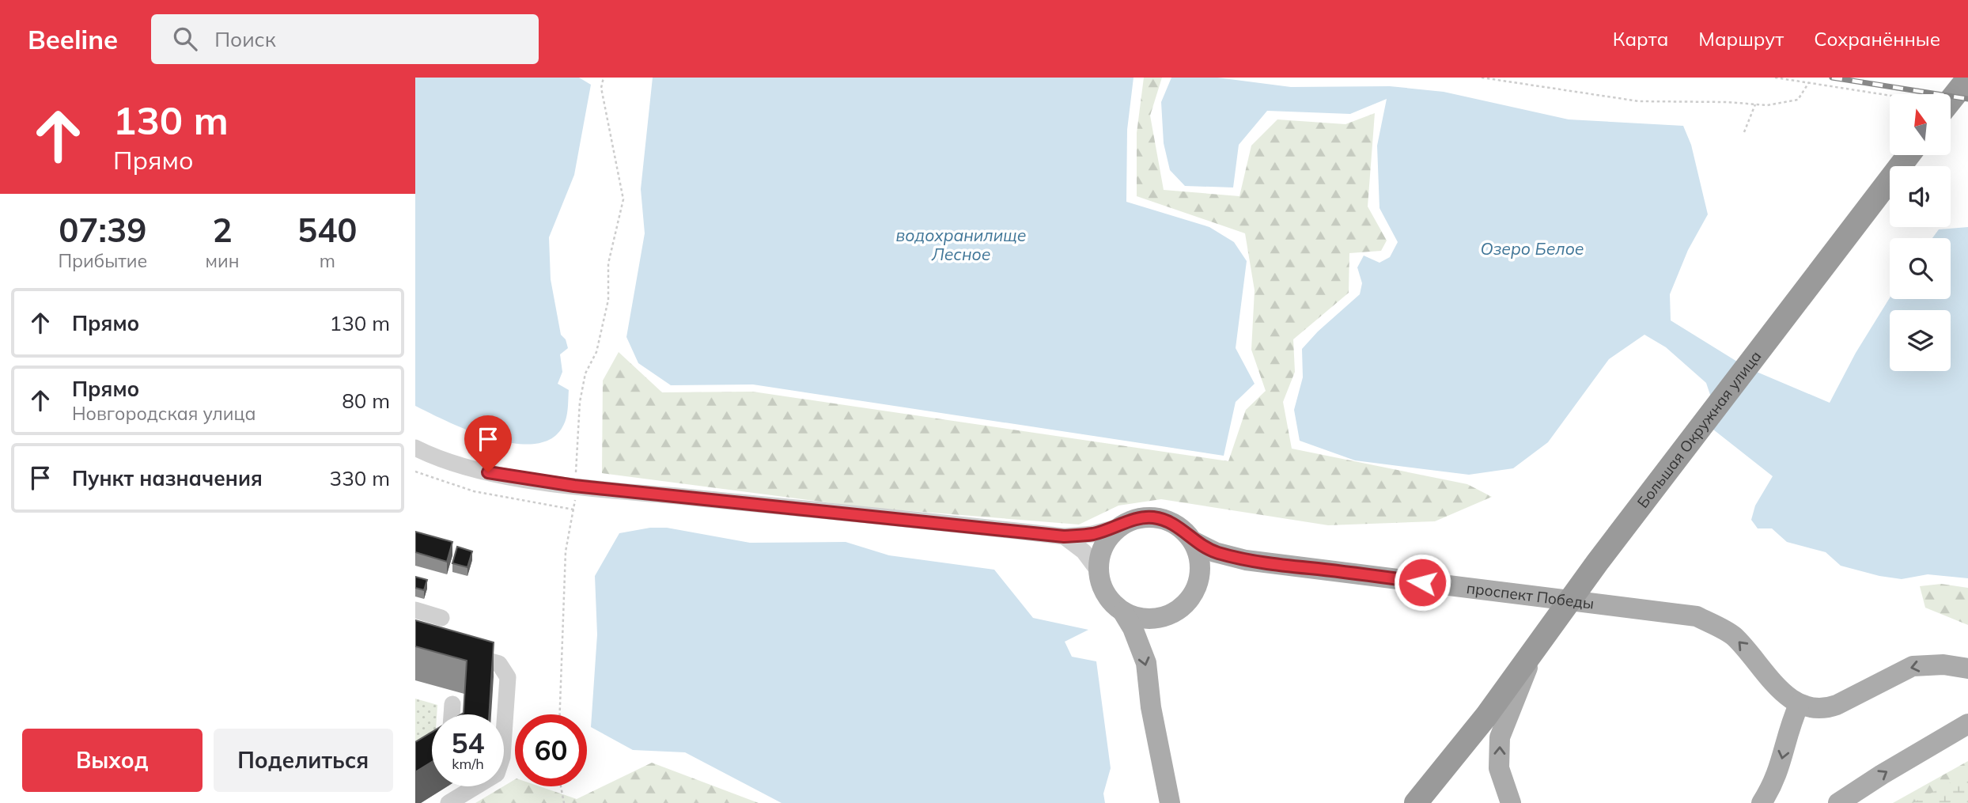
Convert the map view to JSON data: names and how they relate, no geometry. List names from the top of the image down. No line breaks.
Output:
{"streets":{"highway":["Большая Окружная улица"],"main road":["проспект Победы"]},"one_way":["проспект Победы"],"water":["водохранилище Лесное","Озеро Белое"],"north":"top","page":{"header":"Beeline","search":"Поиск","nav":["Карта","Маршрут","Сохранённые"],"turn":["130 m","Прямо"],"eta":["07:39","Прибытие","2","мин","540","m"],"list":[{"name":"Прямо","value":"130 m"},{"name":"Прямо","note":"Новгородская улица","value":"80 m"},{"name":"Пункт назначения","value":"330 m"}],"speed":"54 km/h","limit":"60","buttons":["Выход","Поделиться"]}}
